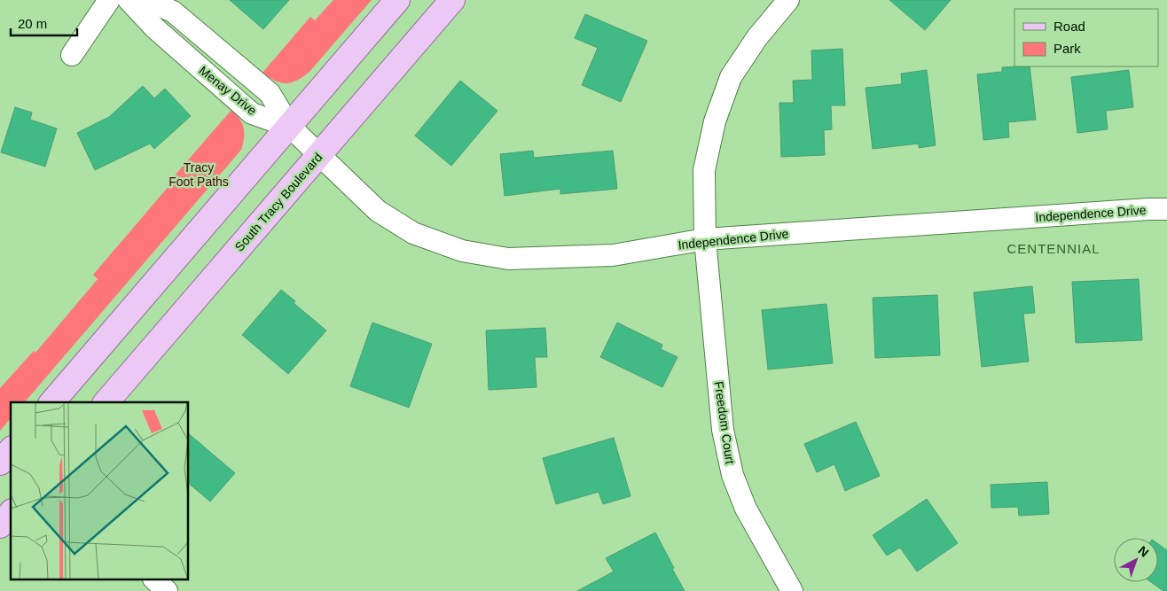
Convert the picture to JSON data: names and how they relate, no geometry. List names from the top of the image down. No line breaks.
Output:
{"streets":{"main road":["South Tracy Boulevard"],"street":["Menay Drive","Independence Drive","Freedom Court"]},"crossings":[["Menay Drive","Independence Drive"],["South Tracy Boulevard","Independence Drive"],["Independence Drive","Freedom Court"]],"districts":["CENTENNIAL"],"parks":["Tracy Foot Paths"],"legend":["Road","Park"],"scale_bar":"20 m","north":"top right"}
